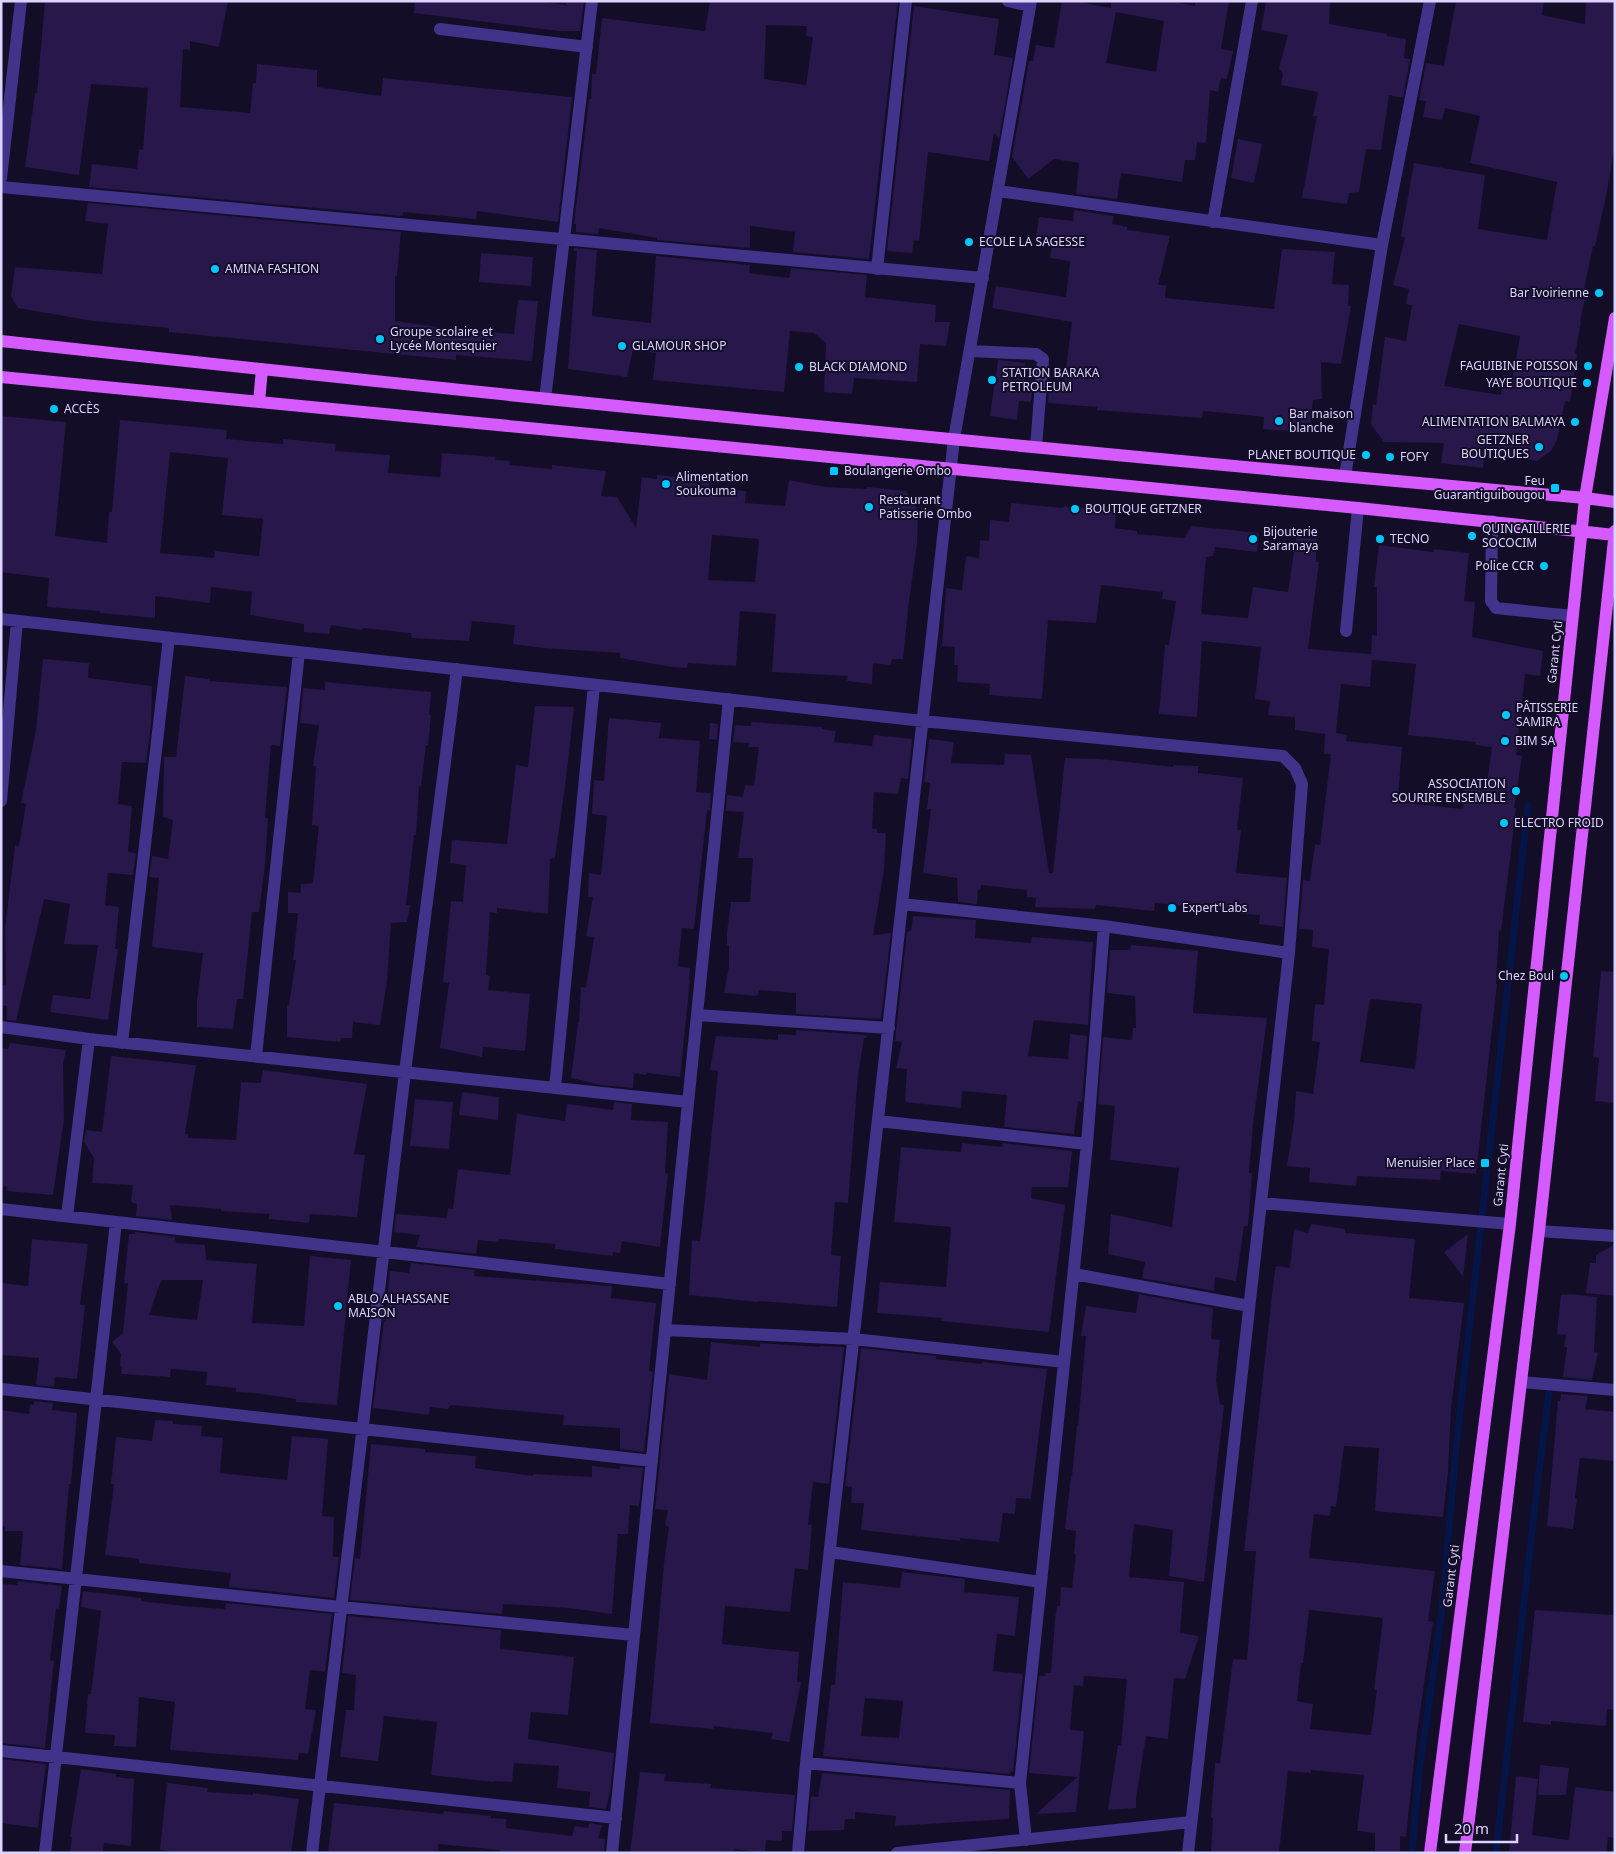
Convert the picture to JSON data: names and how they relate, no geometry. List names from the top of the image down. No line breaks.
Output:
{"streets":{"main road":["Garant Cyti"]},"places":{"other":["ECOLE LA SAGESSE","AMINA FASHION","Bar Ivoirienne","Groupe scolaire et Lycée Montesquier","GLAMOUR SHOP","FAGUIBINE POISSON","BLACK DIAMOND","STATION BARAKA PETROLEUM","YAYE BOUTIQUE","ACCÈS","Bar maison blanche","ALIMENTATION BALMAYA","GETZNER BOUTIQUES","PLANET BOUTIQUE","FOFY","Alimentation Soukouma","Restaurant Patisserie Ombo","BOUTIQUE GETZNER","QUINCAILLERIE SOCOCIM","Bijouterie Saramaya","TECNO","Police CCR","PÂTISSERIE SAMIRA","BIM SA","ASSOCIATION SOURIRE ENSEMBLE","ELECTRO FROID","Expert'Labs","Chez Boul","ABLO ALHASSANE MAISON"],"transit":["Boulangerie Ombo","Feu Guarantiguibougou","Menuisier Place"]},"scale_bar":"20 m"}
